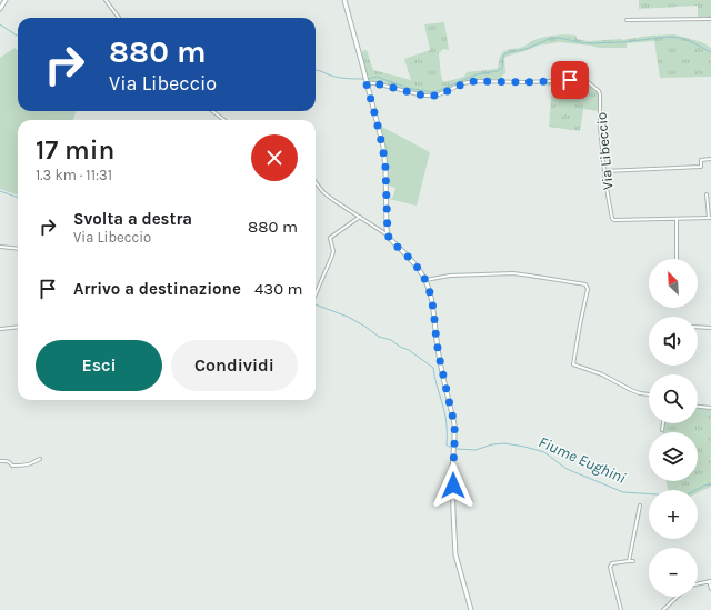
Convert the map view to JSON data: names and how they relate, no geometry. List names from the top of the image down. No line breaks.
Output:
{"streets":{"street":["Via Libeccio"]},"water":["Fiume Eughini"],"north":"top left","page":{"turn":["880 m","Via Libeccio"],"heading":["17 min","1.3 km · 11:31"],"list":[{"name":"Svolta a destra","note":"Via Libeccio","value":"880 m"},{"name":"Arrivo a destinazione","value":"430 m"}],"map_buttons":["+","−"],"buttons":["Esci","Condividi"]}}
